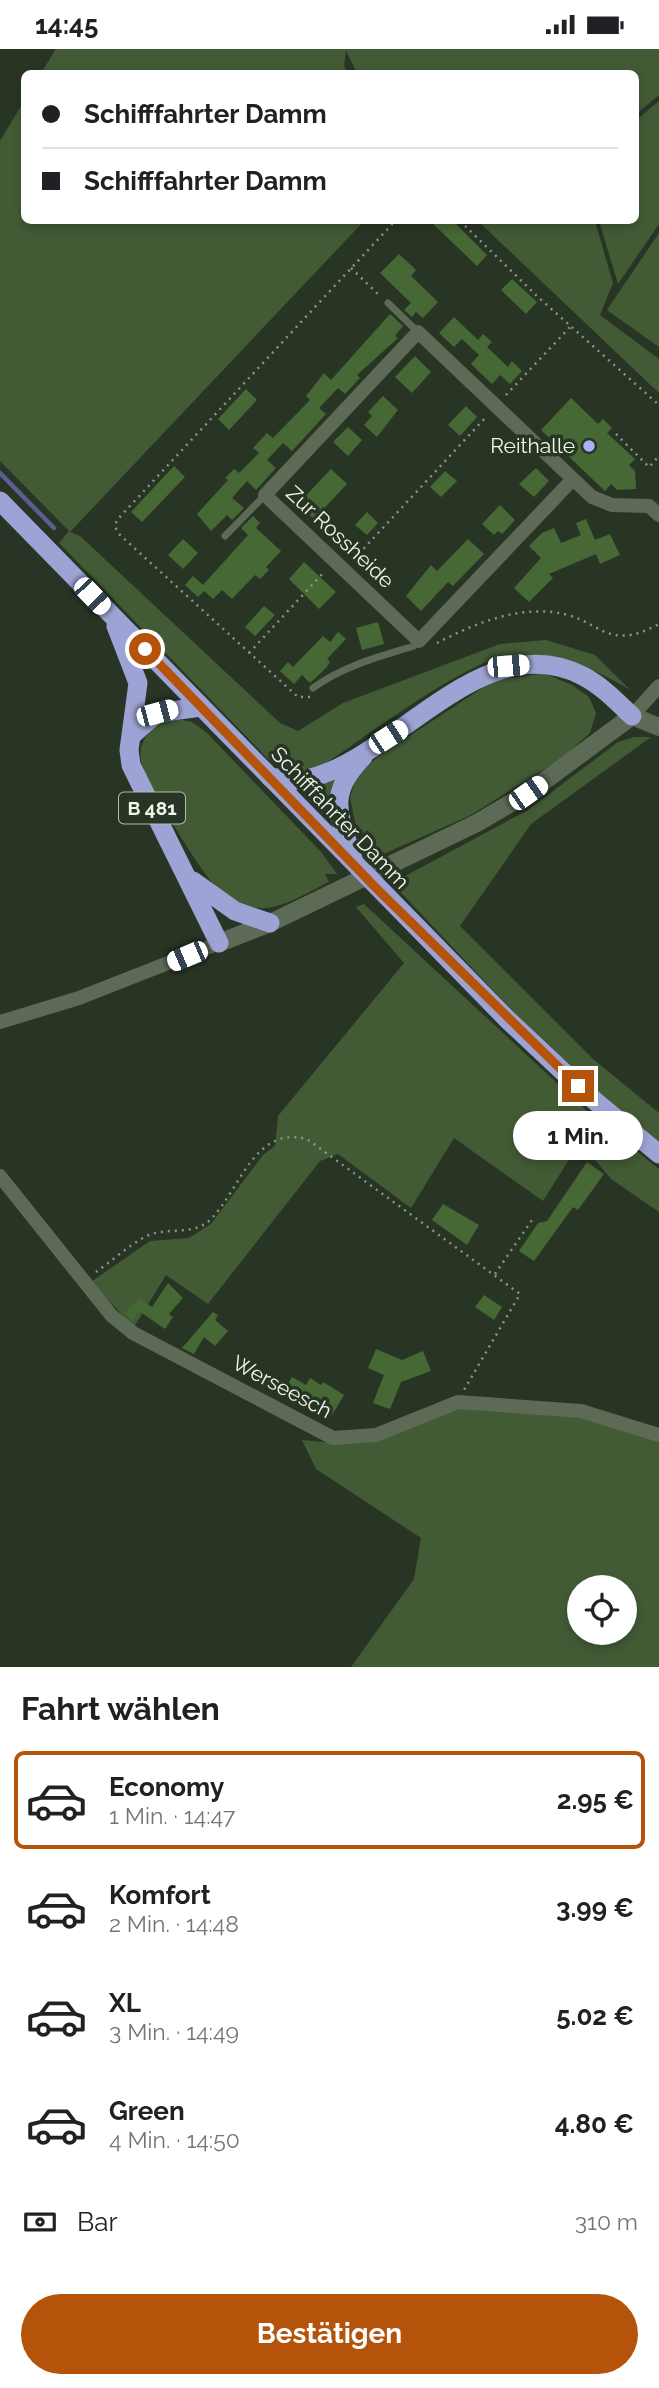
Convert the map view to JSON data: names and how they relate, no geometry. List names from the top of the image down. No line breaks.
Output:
{"streets":{"highway":["B 481","Schifffahrter Damm"],"street":["Zur Rossheide","Werseesch"]},"crossings":[["B 481","Schifffahrter Damm"]],"places":["Reithalle"],"page":{"status":"14:45","banner":["Schifffahrter Damm","Schifffahrter Damm"],"bubble":"1 Min.","heading":"Fahrt wählen","list":[{"name":"Economy","note":"1 Min. · 14:47","value":"2.95 €"},{"name":"Komfort","note":"2 Min. · 14:48","value":"3.99 €"},{"name":"XL","note":"3 Min. · 14:49","value":"5.02 €"},{"name":"Green","note":"4 Min. · 14:50","value":"4.80 €"}],"pay":["Bar","310 m"],"buttons":"Bestätigen"}}
